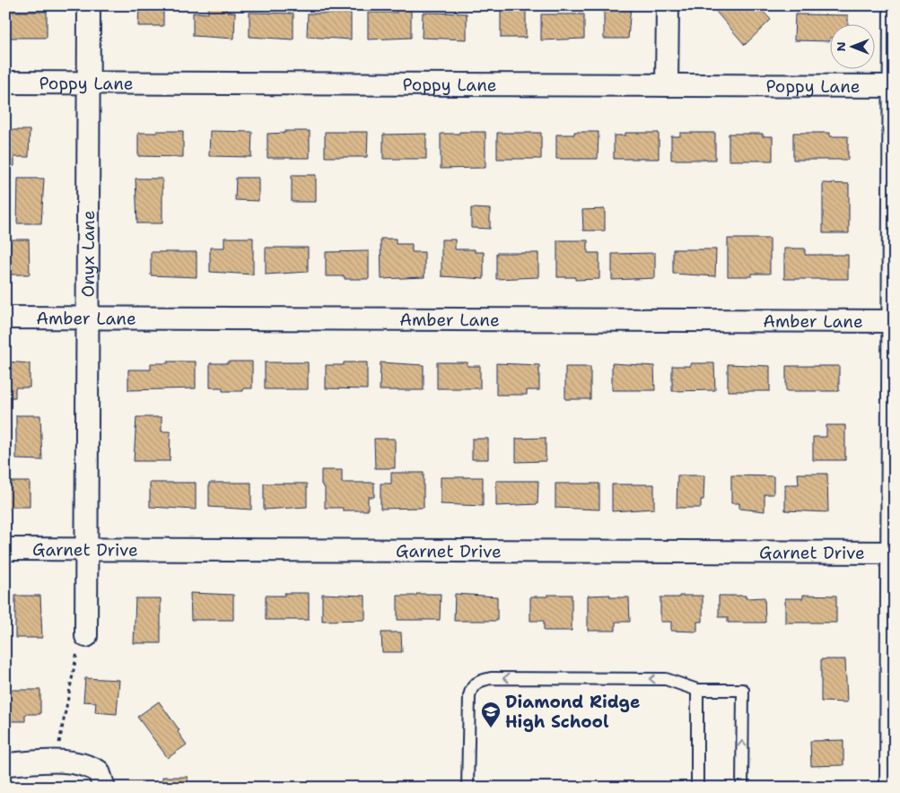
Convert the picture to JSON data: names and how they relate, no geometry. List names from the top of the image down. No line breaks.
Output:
{"streets":{"street":["Poppy Lane","Onyx Lane","Amber Lane","Garnet Drive"]},"crossings":[["Poppy Lane","Onyx Lane"],["Onyx Lane","Amber Lane"],["Onyx Lane","Garnet Drive"]],"places":{"school or university":["Diamond Ridge High School"]},"north":"left"}
